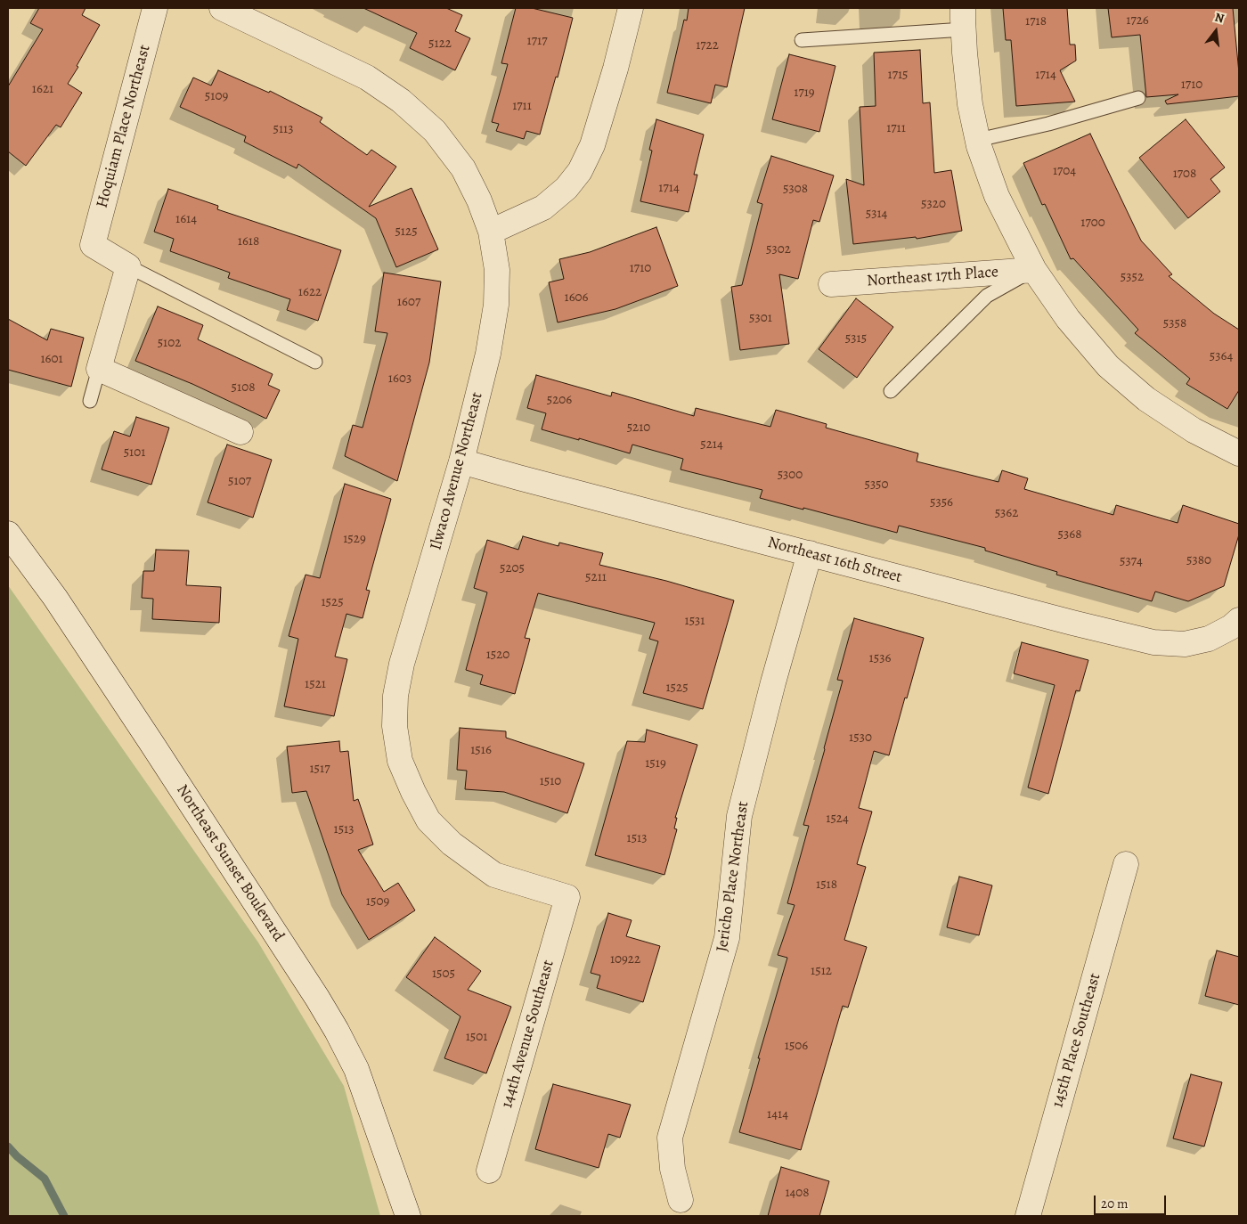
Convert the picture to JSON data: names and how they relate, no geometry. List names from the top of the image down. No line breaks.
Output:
{"streets":{"street":["Hoquiam Place Northeast","Northeast 17th Place","Ilwaco Avenue Northeast","Northeast 16th Street","Northeast Sunset Boulevard","Jericho Place Northeast","144th Avenue Southeast","145th Place Southeast"]},"crossings":[["Ilwaco Avenue Northeast","Northeast 16th Street"],["Ilwaco Avenue Northeast","144th Avenue Southeast"],["Northeast 16th Street","Jericho Place Northeast"]],"house_numbers":["1726","1718","1717","5122","1722","1715","1714","1710","1621","1719","5109","1711","1711","5113","1704","1708","1714","5308","5320","5314","1614","1700","5125","1618","5302","1710","5352","1622","1606","1607","5301","5358","5315","5102","5364","1601","1603","5108","5206","5210","5214","5101","5300","5107","5350","5356","5362","5368","1529","5380","5374","5205","5211","1525","1531","1520","1536","1521","1525","1530","1516","1519","1517","1510","1524","1513","1513","1518","1509","10922","1512","1505","1501","1506","1414","1408"],"scale_bar":"20 m","north":"top"}
